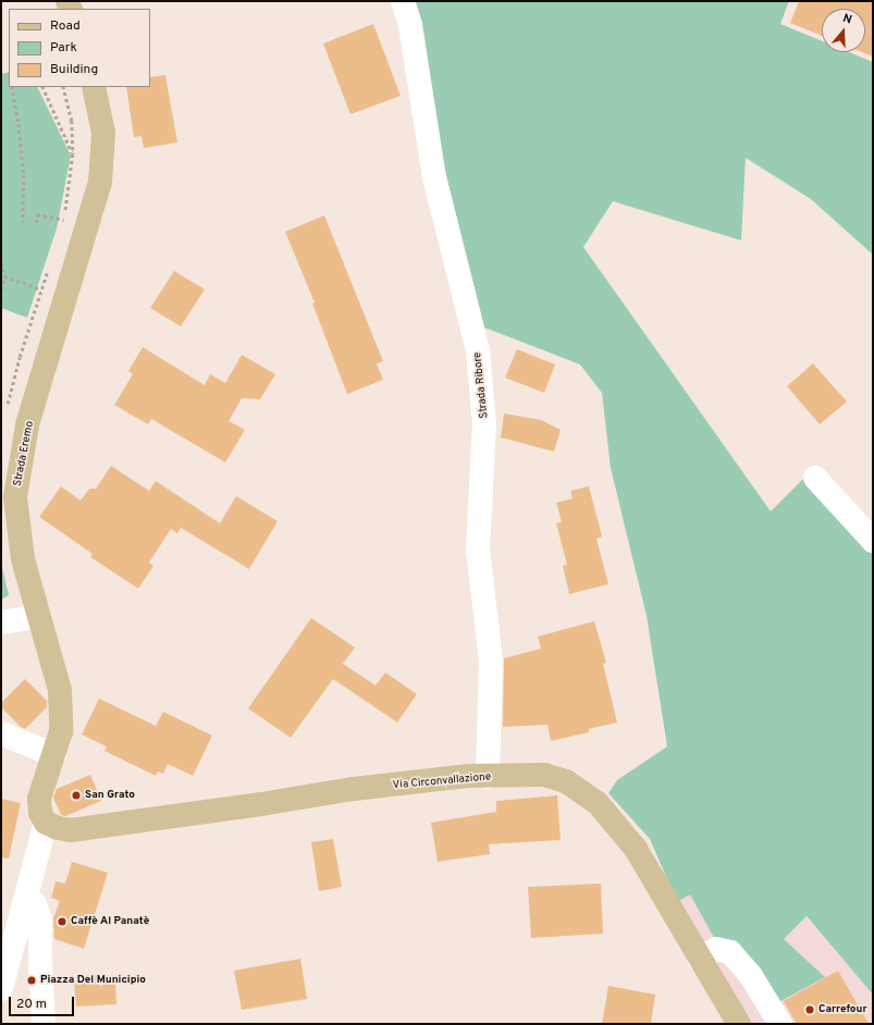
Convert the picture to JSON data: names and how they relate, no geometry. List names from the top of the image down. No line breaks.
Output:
{"streets":{"main road":["Strada Eremo","Via Circonvallazione"],"street":["Strada Ribore"]},"crossings":[["Strada Ribore","Via Circonvallazione"],["Strada Eremo","Via Circonvallazione"]],"places":["San Grato","Caffè Al Panatè","Piazza Del Municipio","Carrefour"],"legend":["Road","Park","Building"],"scale_bar":"20 m","north":"top"}
